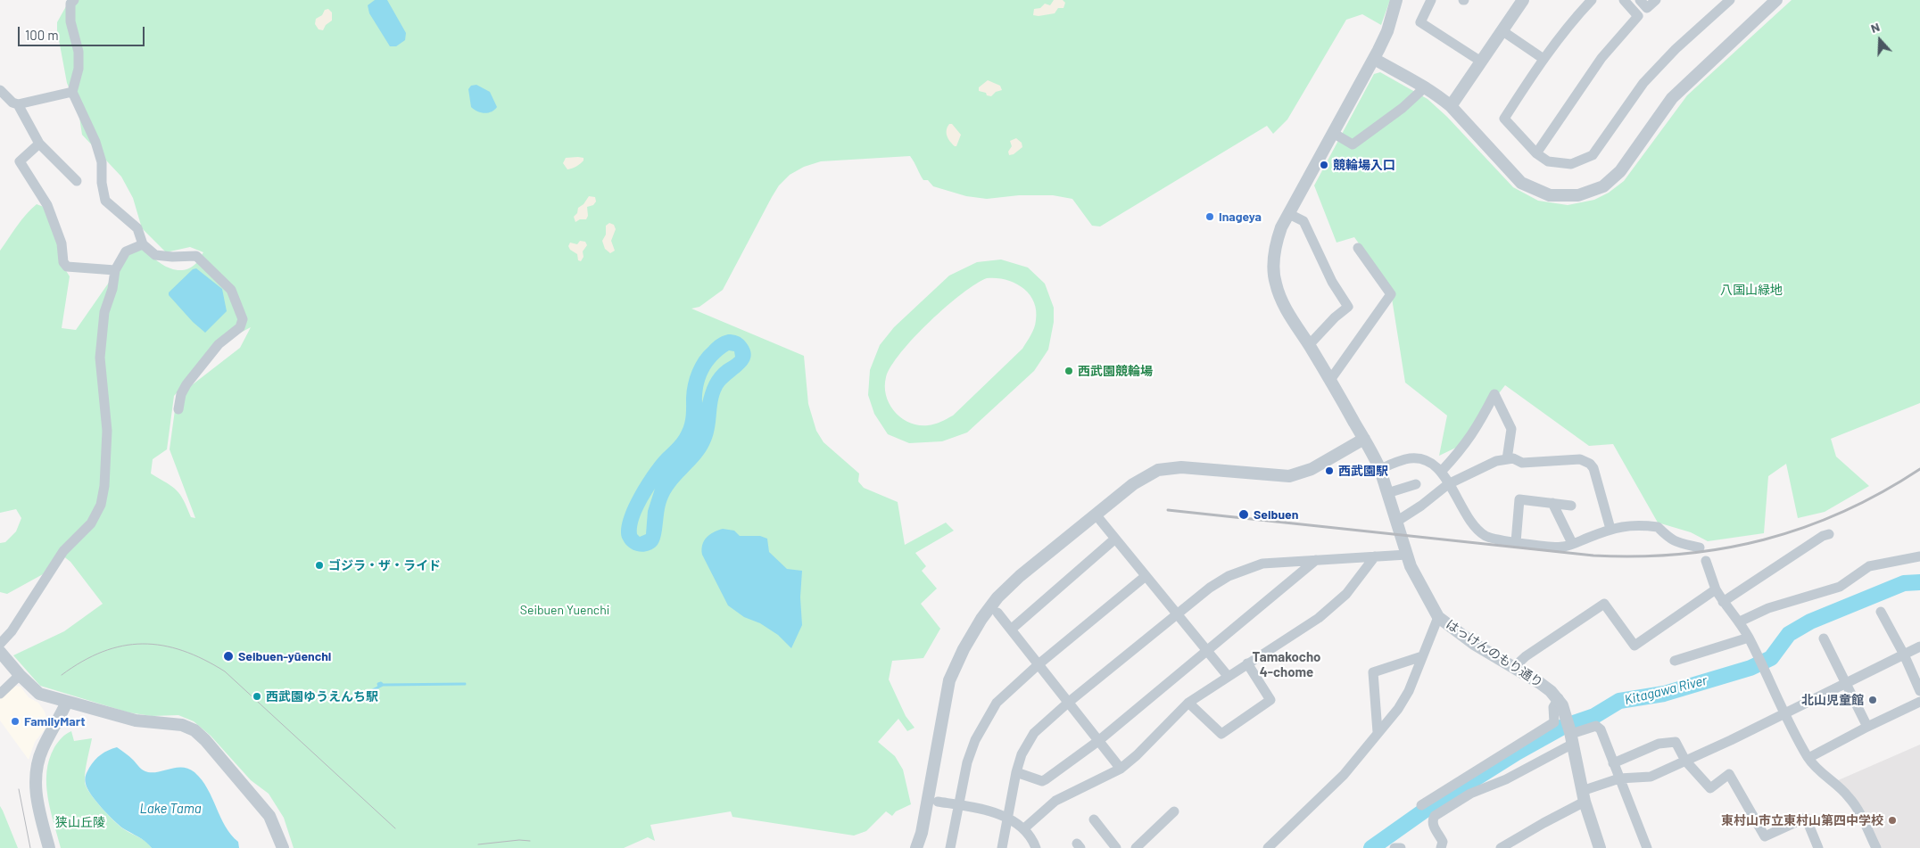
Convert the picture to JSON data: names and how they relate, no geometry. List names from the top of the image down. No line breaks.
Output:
{"streets":{"street":["はっけんのもり通り"]},"districts":["Tamakocho 4-chome"],"water":["Kitagawa River","Lake Tama"],"parks":["八国山緑地","Seibuen Yuenchi","狭山丘陵"],"places":["競輪場入口","Inageya","西武園競輪場","西武園駅","Seibuen","ゴジラ・ザ・ライド","Seibuen-yūenchi","西武園ゆうえんち駅","北山児童館","FamilyMart","東村山市立東村山第四中学校"],"scale_bar":"100 m","north":"top"}
